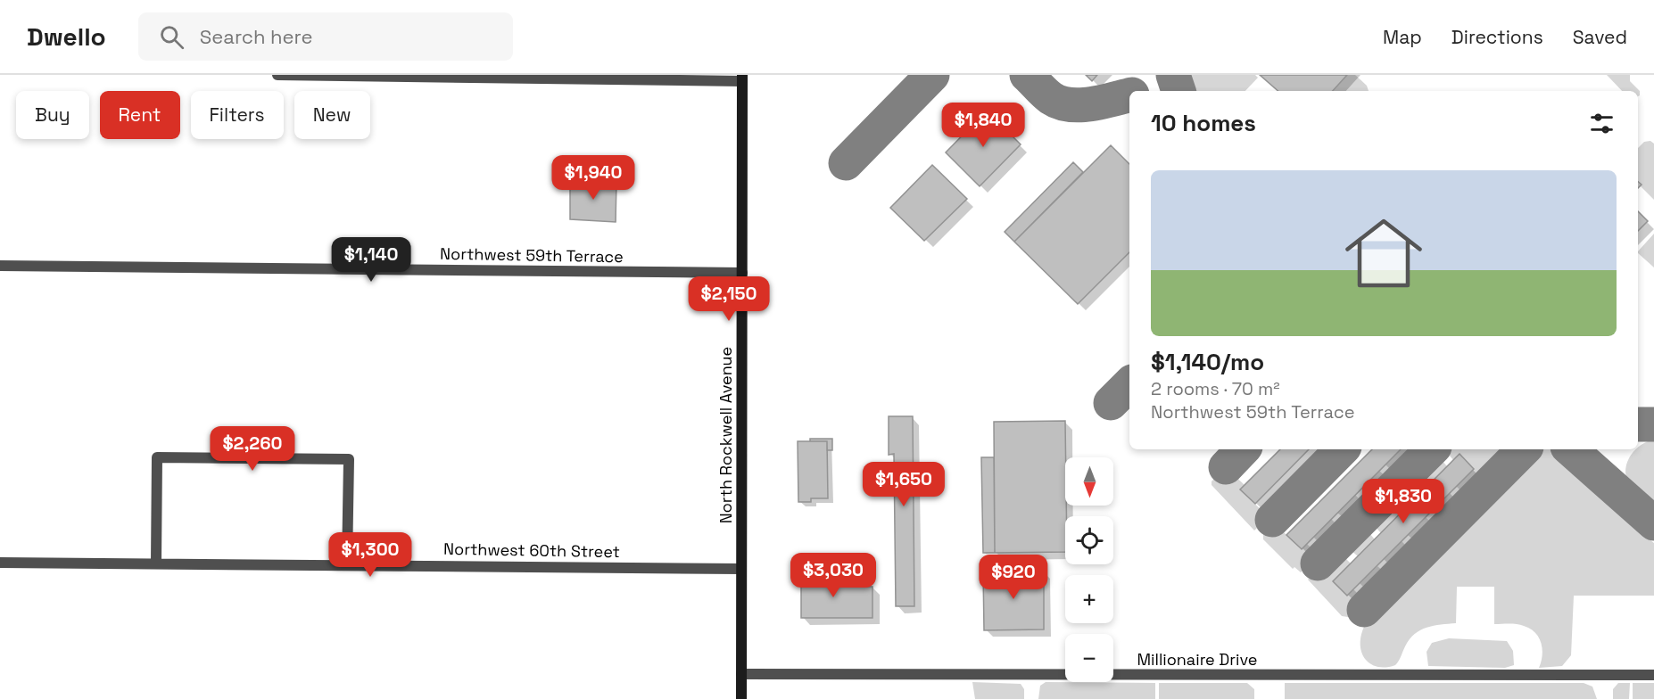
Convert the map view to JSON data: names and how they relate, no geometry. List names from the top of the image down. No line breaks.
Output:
{"streets":{"main road":["North Rockwell Avenue"],"street":["Northwest 59th Terrace","Northwest 60th Street","Millionaire Drive"]},"crossings":[["Northwest 59th Terrace","North Rockwell Avenue"],["North Rockwell Avenue","Northwest 60th Street"],["North Rockwell Avenue","Millionaire Drive"]],"north":"bottom","page":{"header":"Dwello","search":"Search here","nav":["Map","Directions","Saved"],"chip":["Buy","Rent","Filters","New"],"heading":"10 homes","price":["$1,840","$1,940","$1,140","$2,150","$2,260","$1,650","$1,830","$1,300","$3,030","$920"],"list":[{"name":"$1,140/mo","note":"2 rooms · 70 m² · Northwest 59th Terrace"}],"map_buttons":["+","−"]}}
